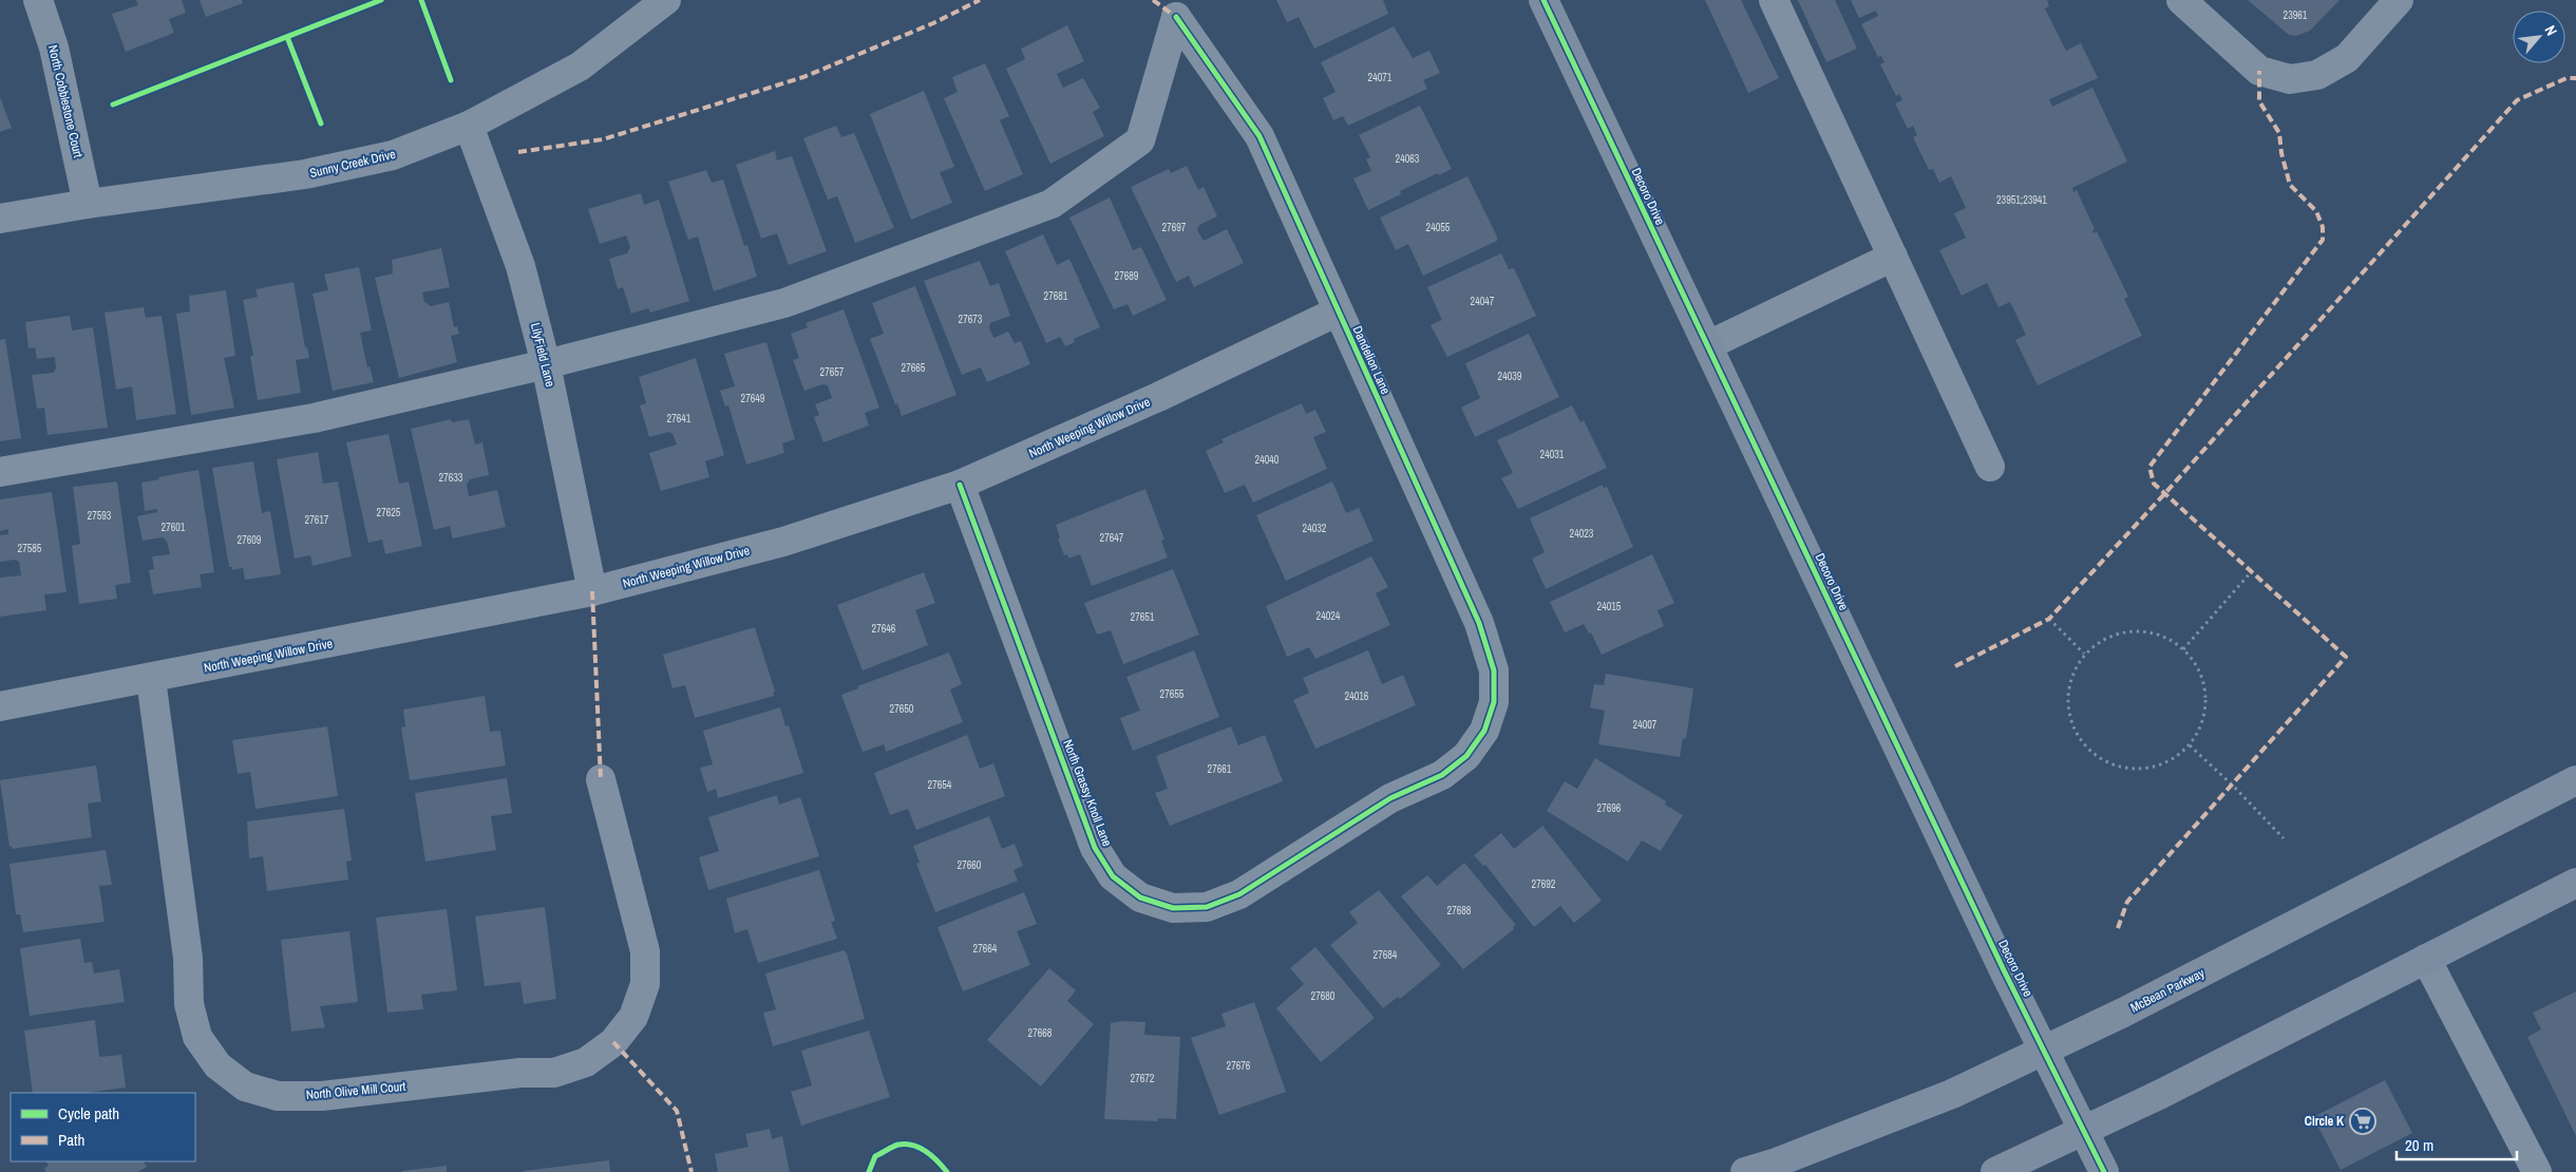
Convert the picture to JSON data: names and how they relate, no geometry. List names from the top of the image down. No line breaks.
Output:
{"streets":{"main road":["Decoro Drive","McBean Parkway"],"street":["North Cobblestone Court","Sunny Creek Drive","LilyField Lane","Dandelion Lane","North Weeping Willow Drive","North Grassy Knoll Lane","North Olive Mill Court"]},"crossings":[["North Cobblestone Court","Sunny Creek Drive"],["Sunny Creek Drive","LilyField Lane"],["Decoro Drive","McBean Parkway"],["LilyField Lane","Dandelion Lane"],["LilyField Lane","North Weeping Willow Drive"],["Dandelion Lane","North Weeping Willow Drive"],["Dandelion Lane","North Grassy Knoll Lane"],["North Weeping Willow Drive","North Grassy Knoll Lane"],["North Weeping Willow Drive","North Olive Mill Court"]],"places":{"supermarket":["Circle K"]},"house_numbers":["23961","24071","24063","23951;23941","27697","24055","27689","27681","24047","27673","27665","27657","24039","27649","27641","24031","24040","27633","27625","27593","27617","27601","24032","24023","27647","27609","27585","24015","24024","27651","27646","27655","24016","27650","24007","27661","27654","27696","27660","27692","27688","27664","27684","27680","27668","27676","27672"],"legend":["Cycle path","Path"],"scale_bar":"20 m","north":"top right"}
